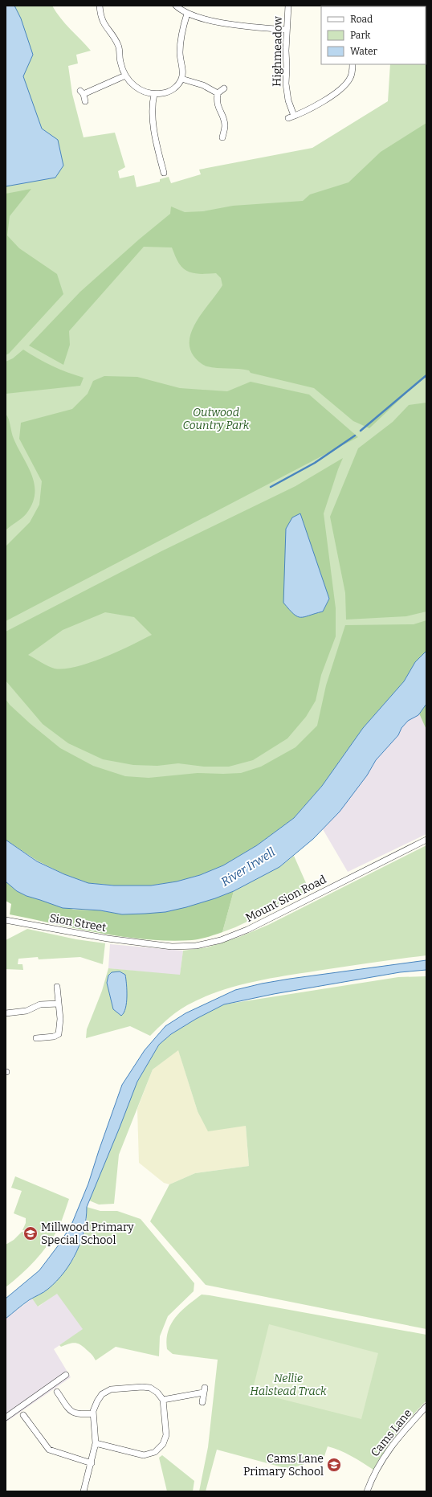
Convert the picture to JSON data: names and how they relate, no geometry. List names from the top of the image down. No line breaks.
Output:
{"streets":{"street":["Highmeadow","Mount Sion Road","Sion Street","Cams Lane"]},"crossings":[["Mount Sion Road","Sion Street"]],"water":["River Irwell"],"parks":["Outwood Country Park","Nellie Halstead Track"],"places":{"school or university":["Millwood Primary Special School","Cams Lane Primary School"]},"legend":["Road","Park","Water"]}
